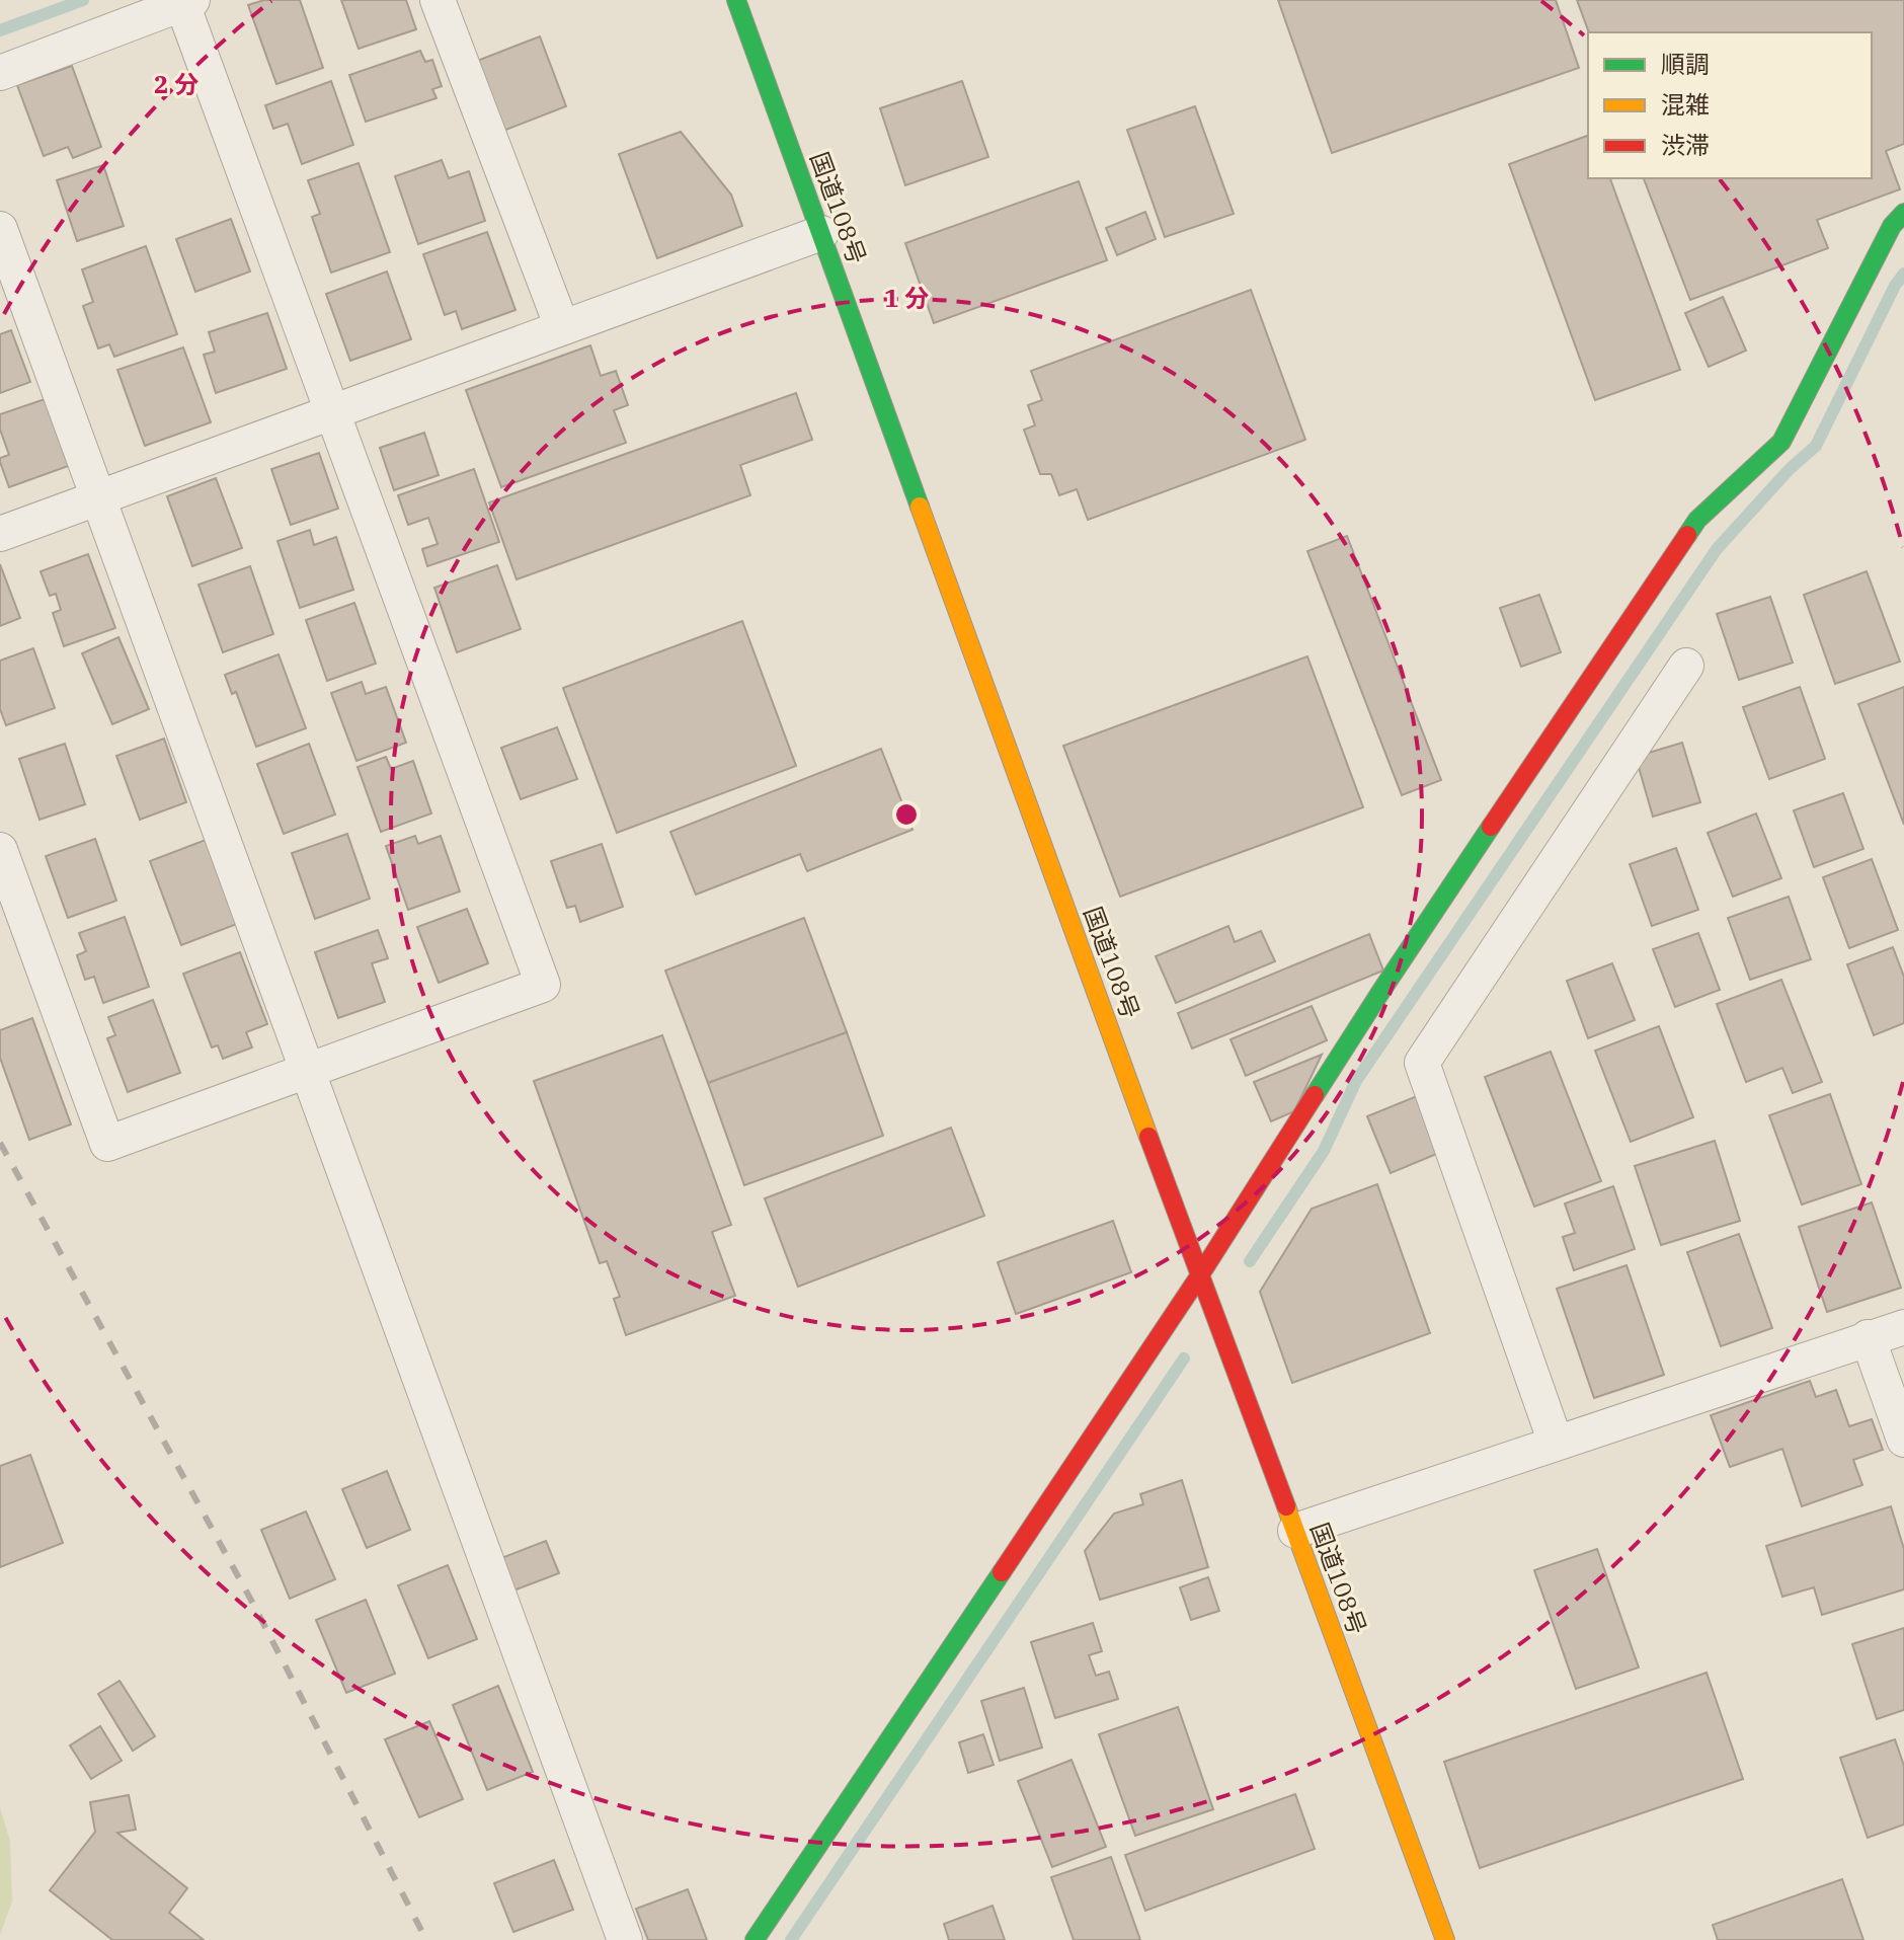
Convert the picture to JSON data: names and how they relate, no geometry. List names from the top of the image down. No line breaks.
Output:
{"streets":{"main road":["国道108号"]},"legend":["順調","混雑","渋滞"],"rings":["2 分","1 分"]}
